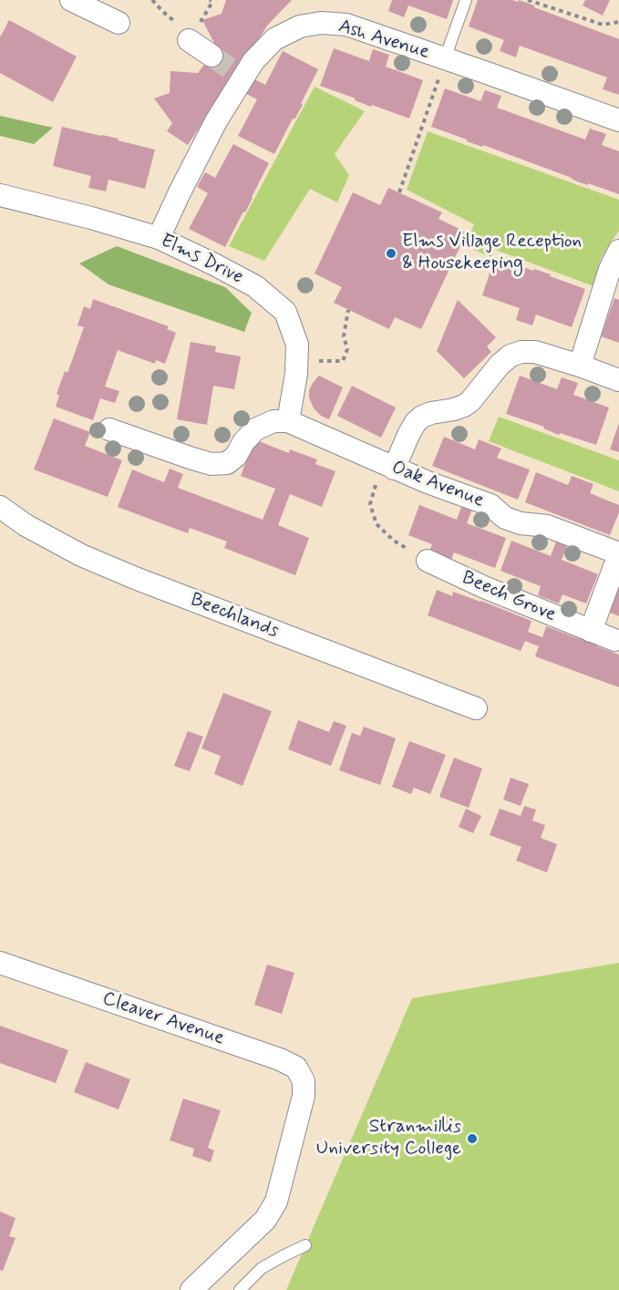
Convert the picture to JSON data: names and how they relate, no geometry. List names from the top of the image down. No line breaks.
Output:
{"streets":{"street":["Ash Avenue","Elms Drive","Oak Avenue","Beech Grove","Beechlands","Cleaver Avenue"]},"crossings":[["Ash Avenue","Elms Drive"],["Elms Drive","Oak Avenue"]],"places":["Elms Village Reception & Housekeeping","Stranmillis University College"]}
